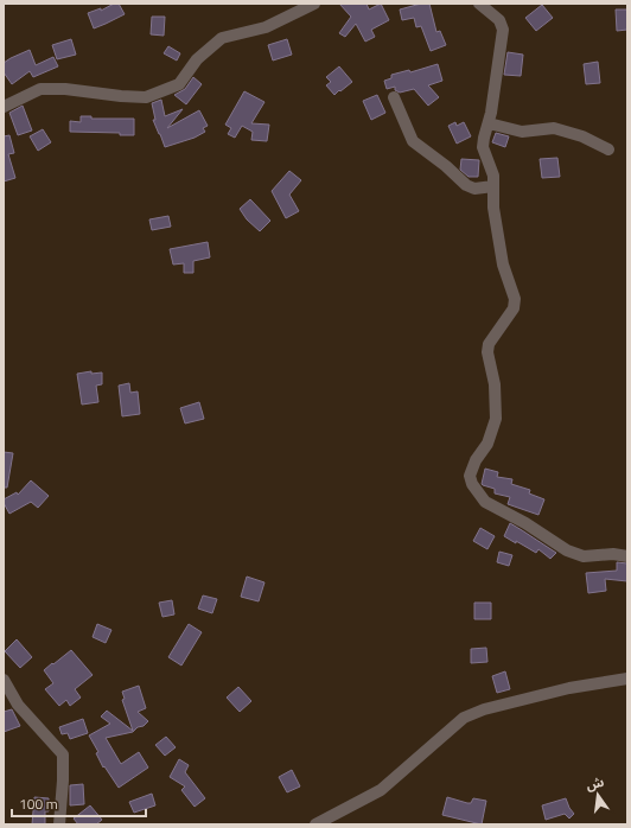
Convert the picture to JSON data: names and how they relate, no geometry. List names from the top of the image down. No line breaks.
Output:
{"scale_bar":"100 m","north":"top"}
